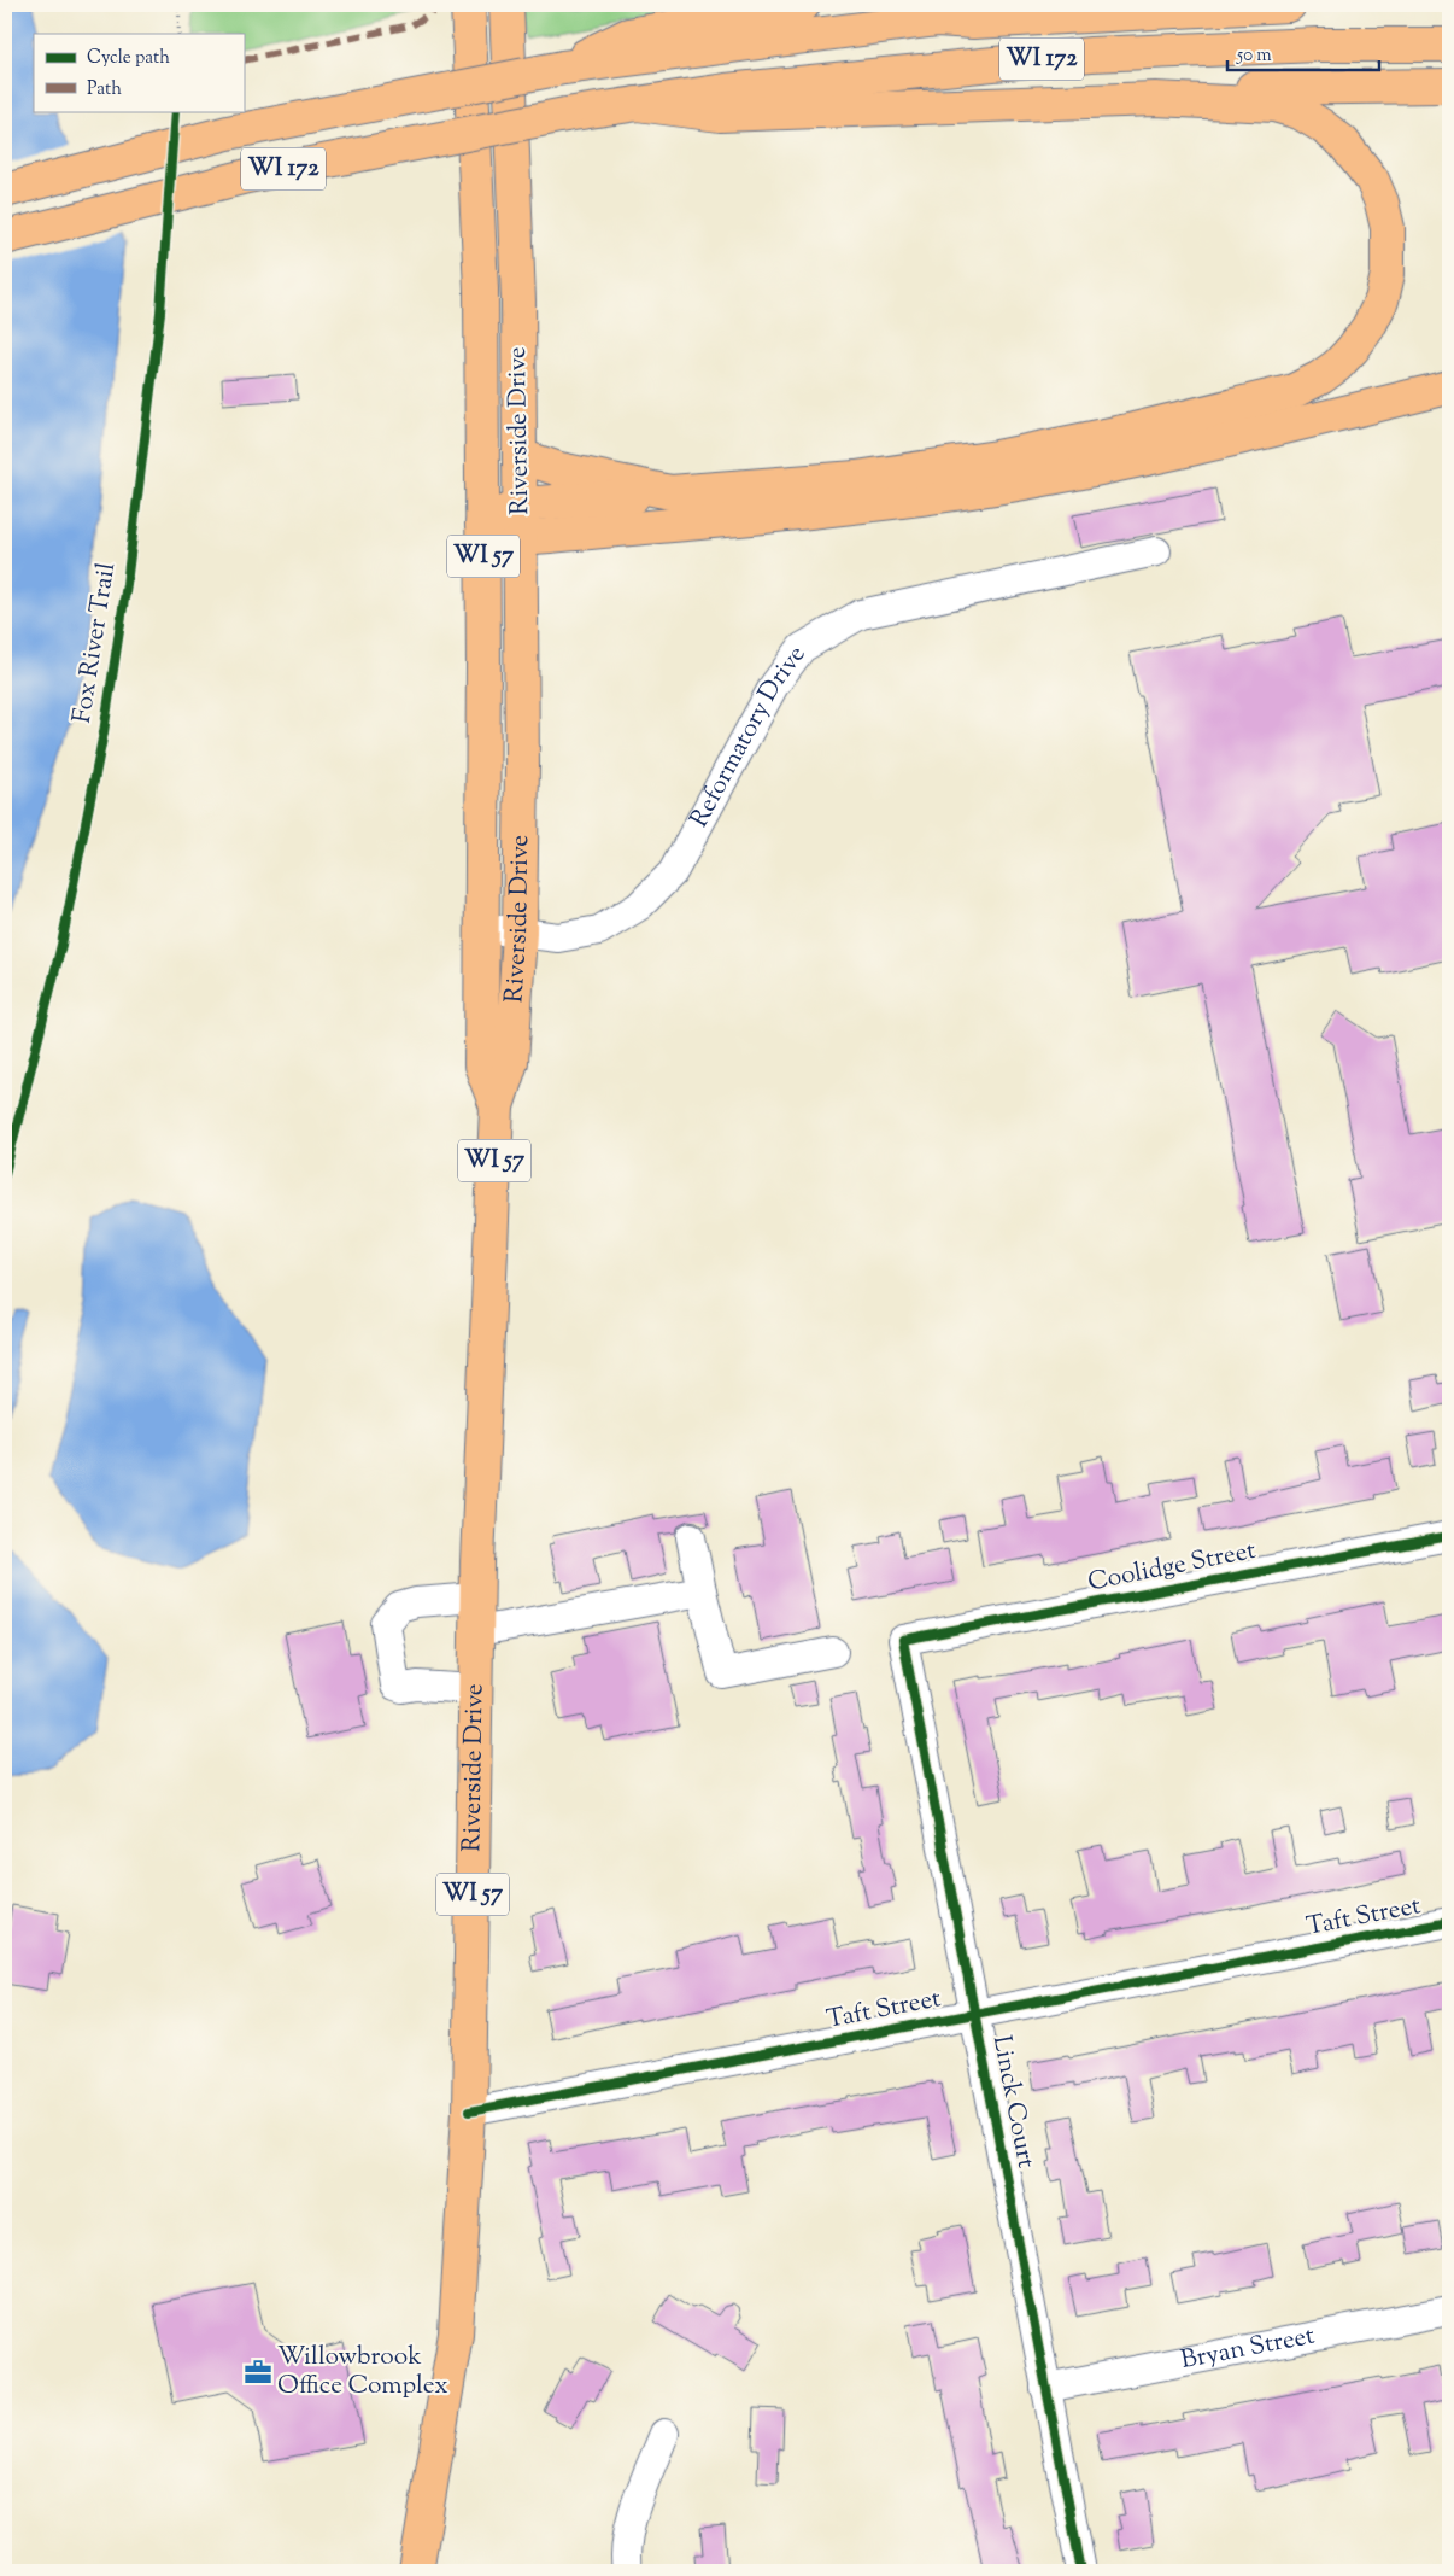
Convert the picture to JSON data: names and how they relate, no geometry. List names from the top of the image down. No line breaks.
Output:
{"streets":{"main road":["WI 172","Riverside Drive","WI 57"],"street":["Reformatory Drive","Coolidge Street","Taft Street","Linck Court","Bryan Street"],"cycle path":["Fox River Trail"]},"crossings":[["Riverside Drive","Reformatory Drive"],["Riverside Drive","Taft Street"],["Coolidge Street","Linck Court"],["Taft Street","Linck Court"],["Linck Court","Bryan Street"]],"places":{"office":["Willowbrook Office Complex"]},"legend":["Cycle path","Path"],"scale_bar":"50 m"}
